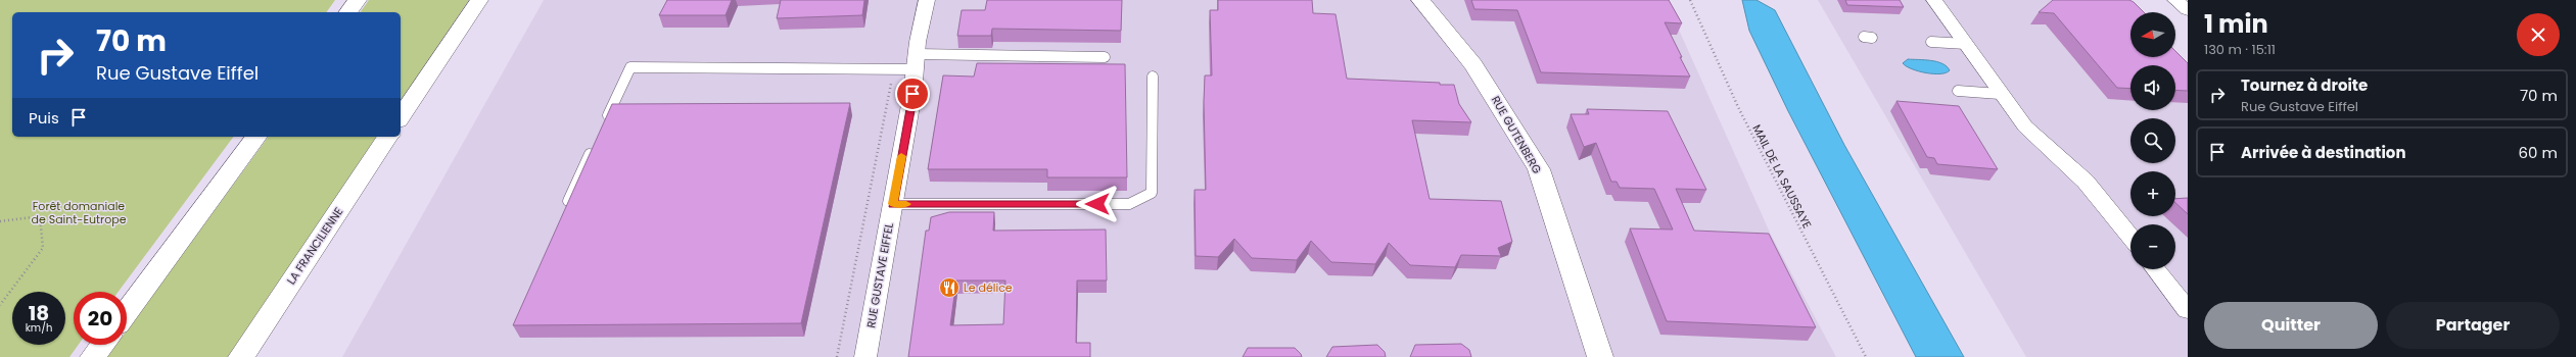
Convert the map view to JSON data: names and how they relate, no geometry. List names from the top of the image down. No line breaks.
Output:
{"streets":{"main road":["RUE GUTENBERG","LA FRANCILIENNE"],"street":["RUE GUSTAVE EIFFEL"],"path":["MAIL DE LA SAUSSAYE"]},"parks":["Forêt domaniale de Saint-Eutrope"],"places":{"restaurant":["Le délice"]},"north":"left","page":{"heading":["1 min","130 m · 15:11"],"map_buttons":["+","−"],"turn":["70 m","Rue Gustave Eiffel"],"list":[{"name":"Tournez à droite","note":"Rue Gustave Eiffel","value":"70 m"},{"name":"Arrivée à destination","value":"60 m"}],"then":"Puis","speed":"18 km/h","limit":"20","buttons":["Quitter","Partager"]}}
